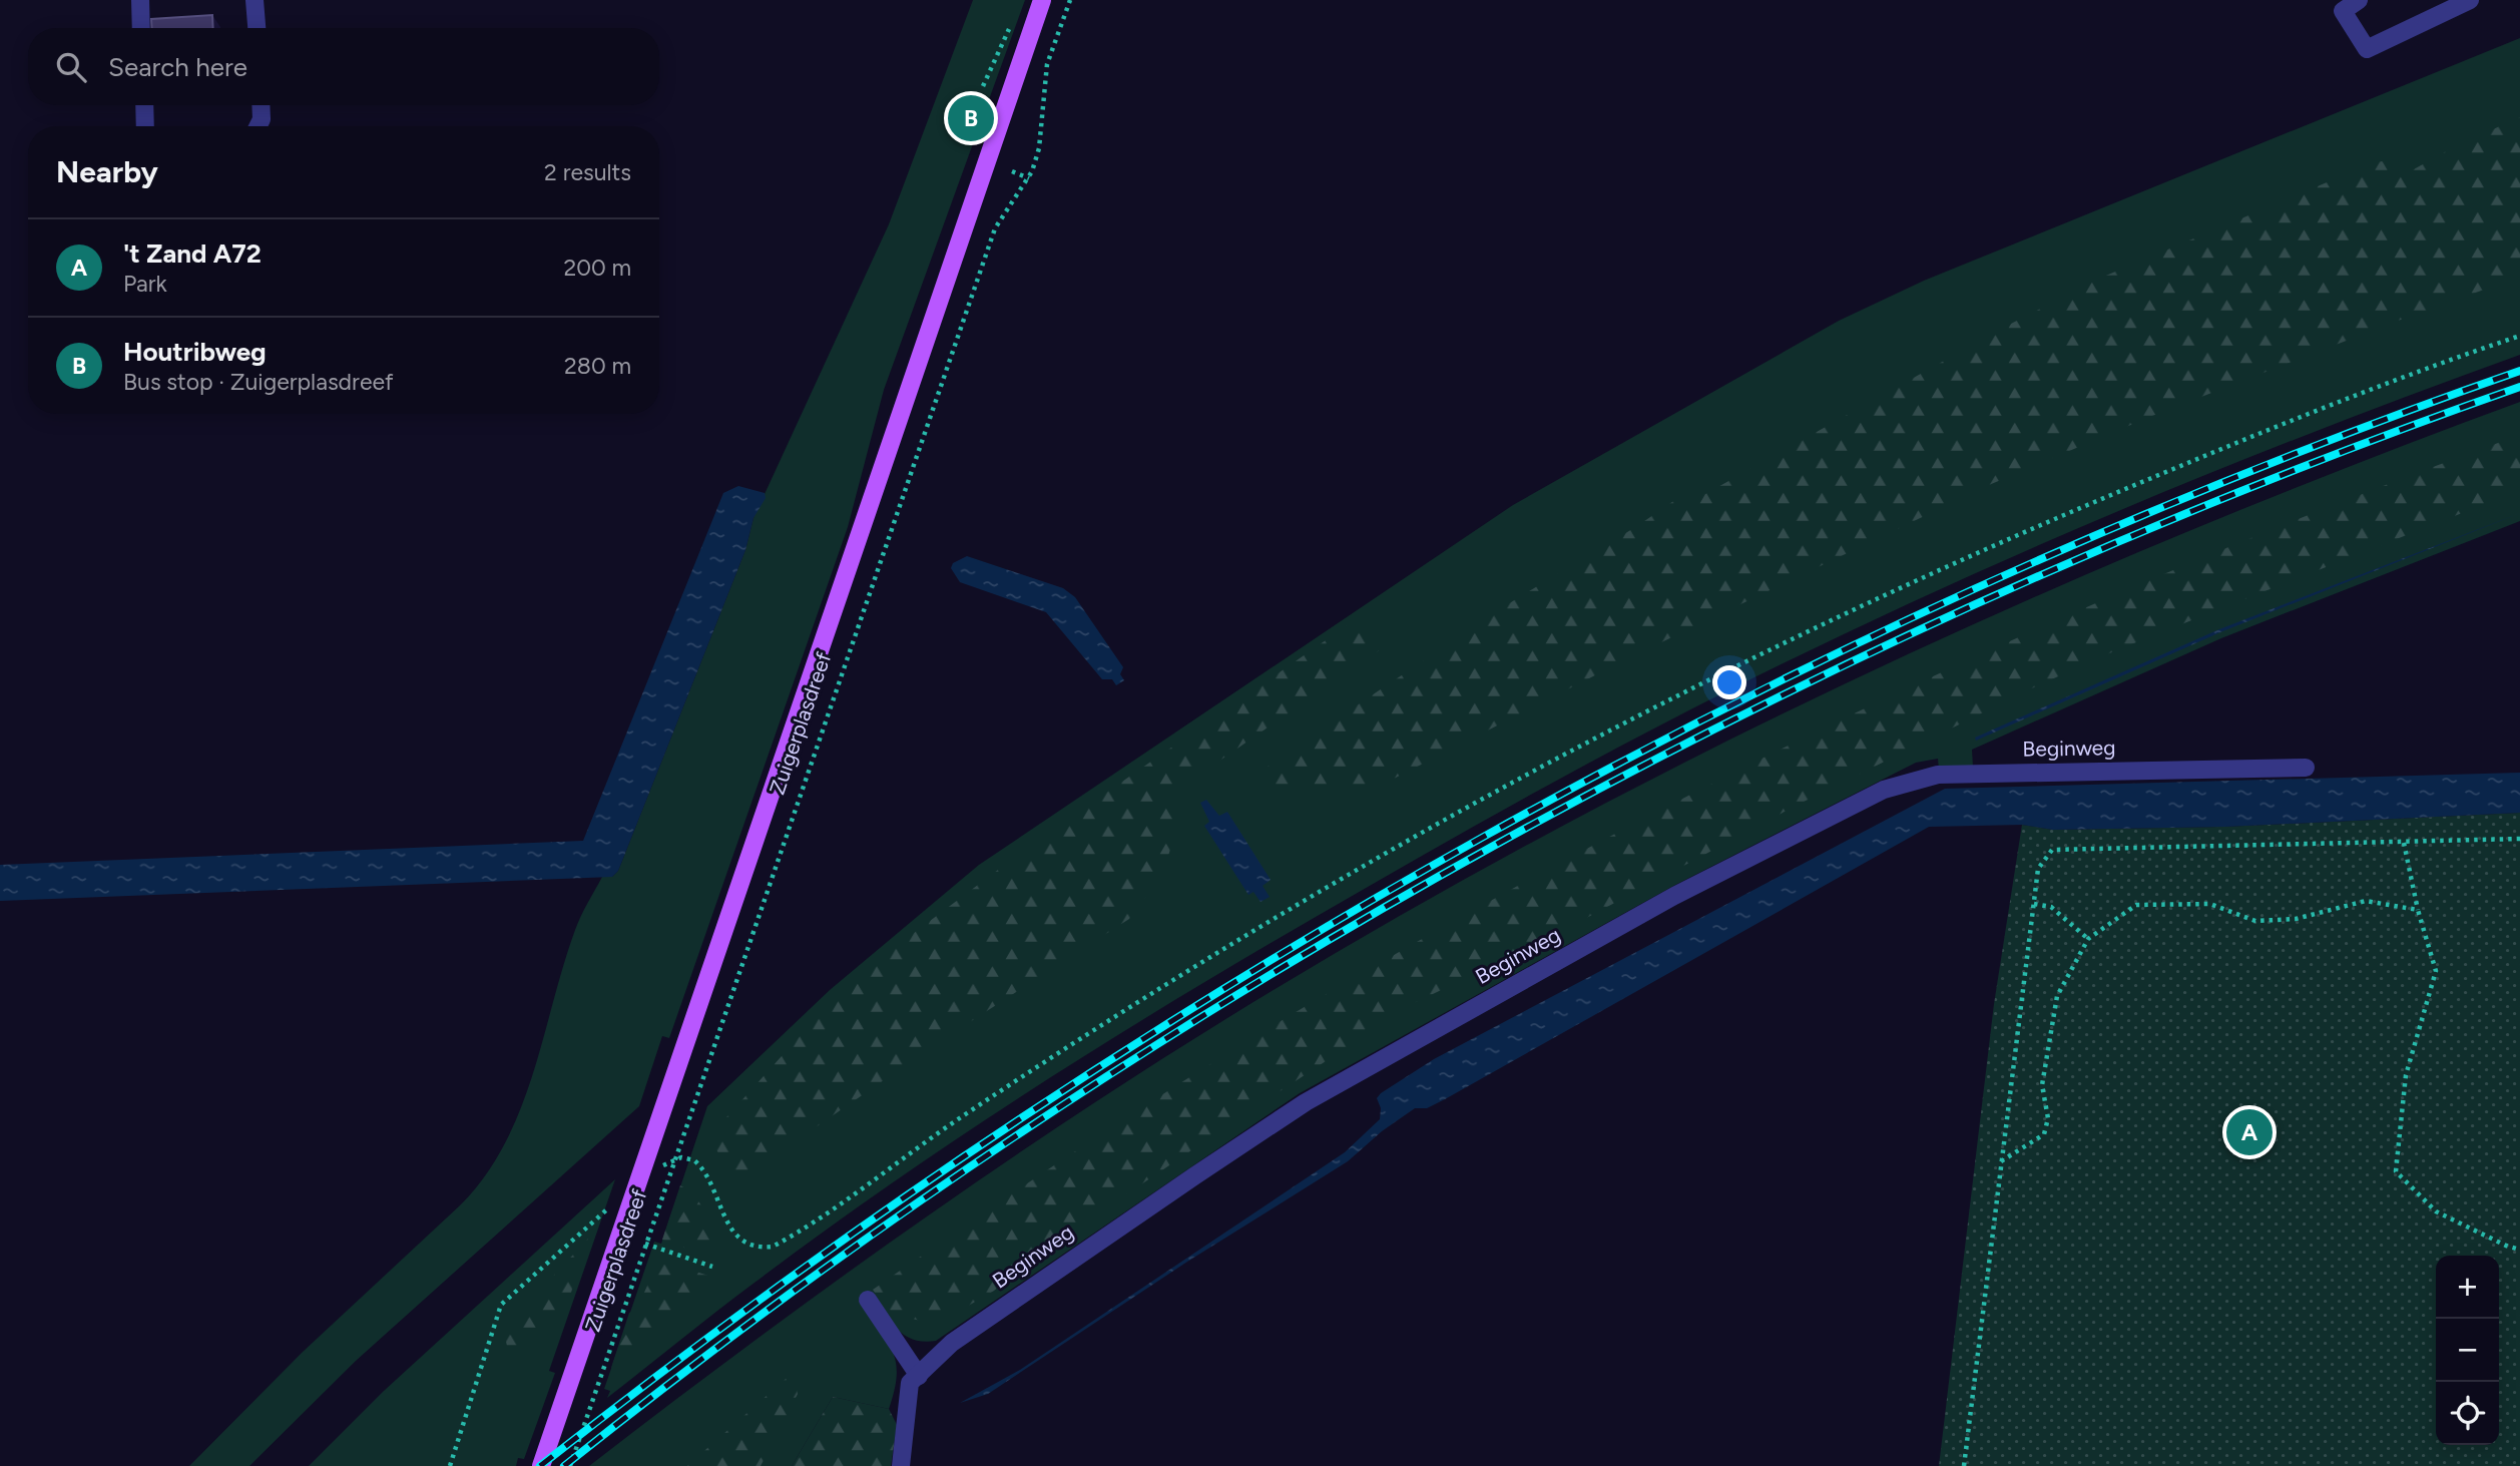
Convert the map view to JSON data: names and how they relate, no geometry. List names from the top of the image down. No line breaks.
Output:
{"streets":{"main road":["Zuigerplasdreef"],"lane":["Beginweg"]},"page":{"search":"Search here","pins":["B","A"],"heading":["Nearby","2 results"],"list":[{"mark":"A","name":"'t Zand A72","note":"Park","value":"200 m"},{"mark":"B","name":"Houtribweg","note":"Bus stop · Zuigerplasdreef","value":"280 m"}],"map_buttons":["+","−"]}}
